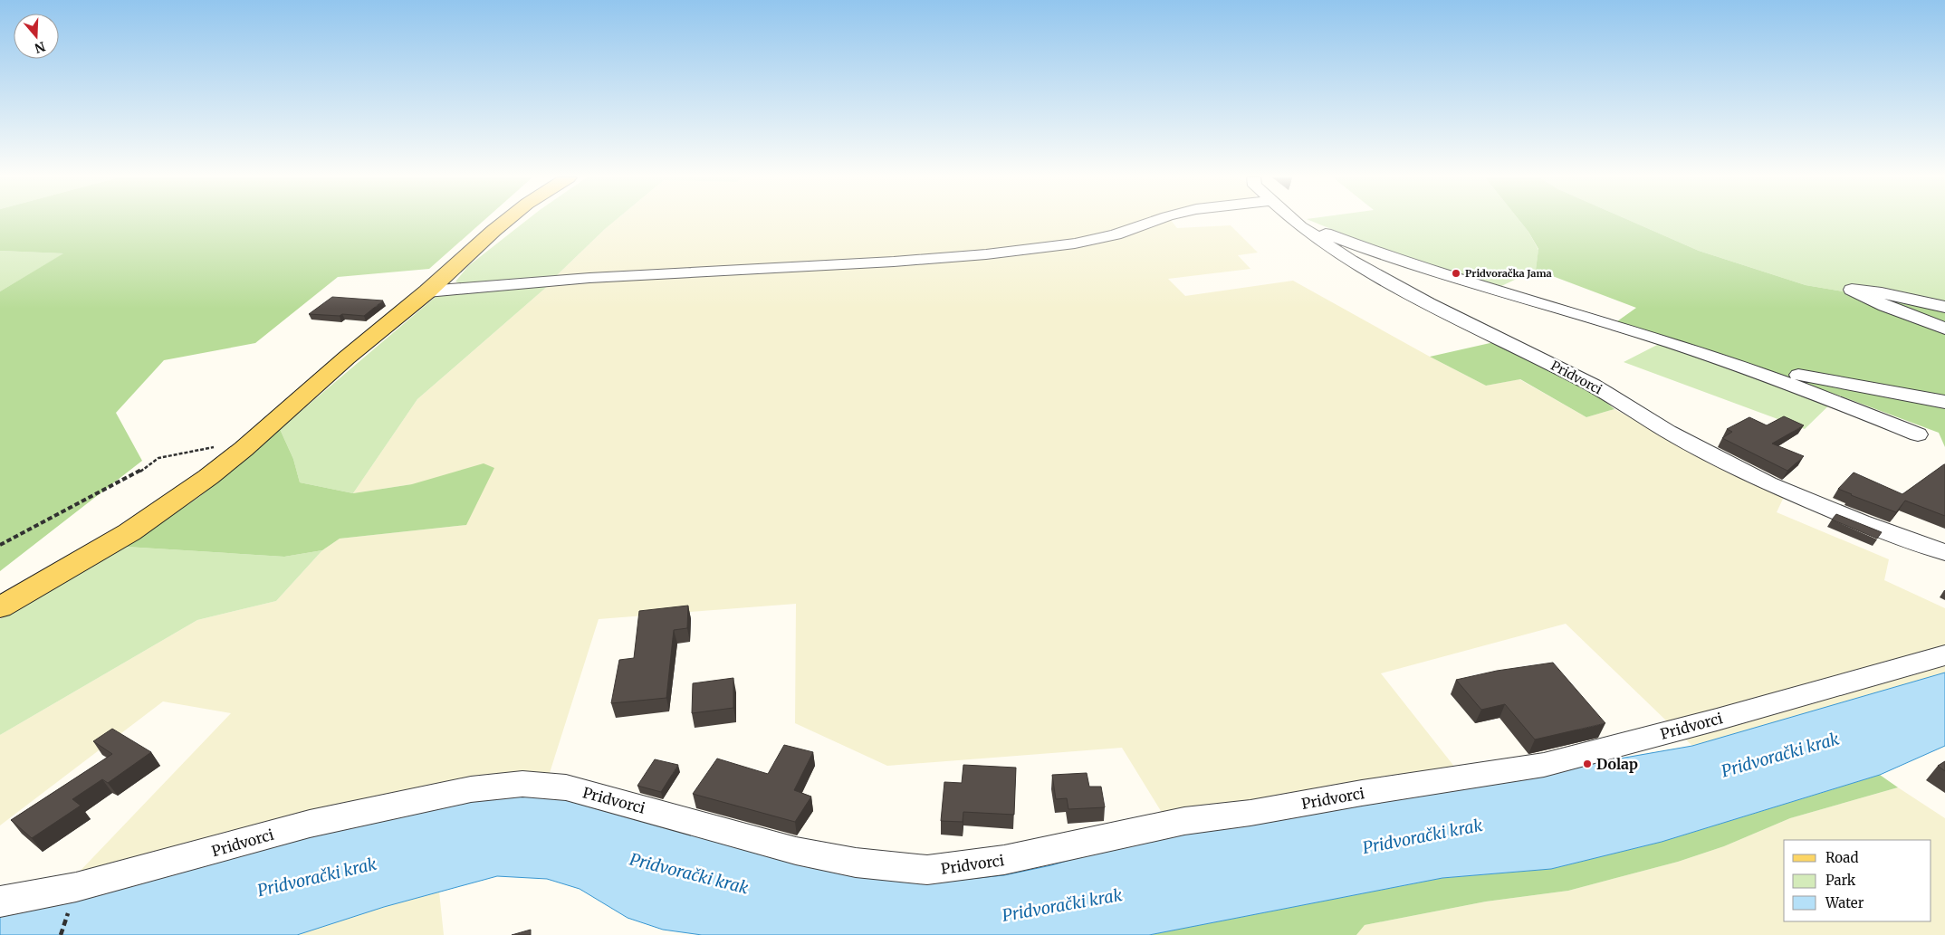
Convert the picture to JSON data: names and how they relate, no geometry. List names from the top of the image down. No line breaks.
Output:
{"streets":{"street":["Pridvorci"]},"water":["Pridvorački krak"],"places":["Pridvoračka Jama","Dolap"],"legend":["Road","Park","Water"],"north":"bottom"}
